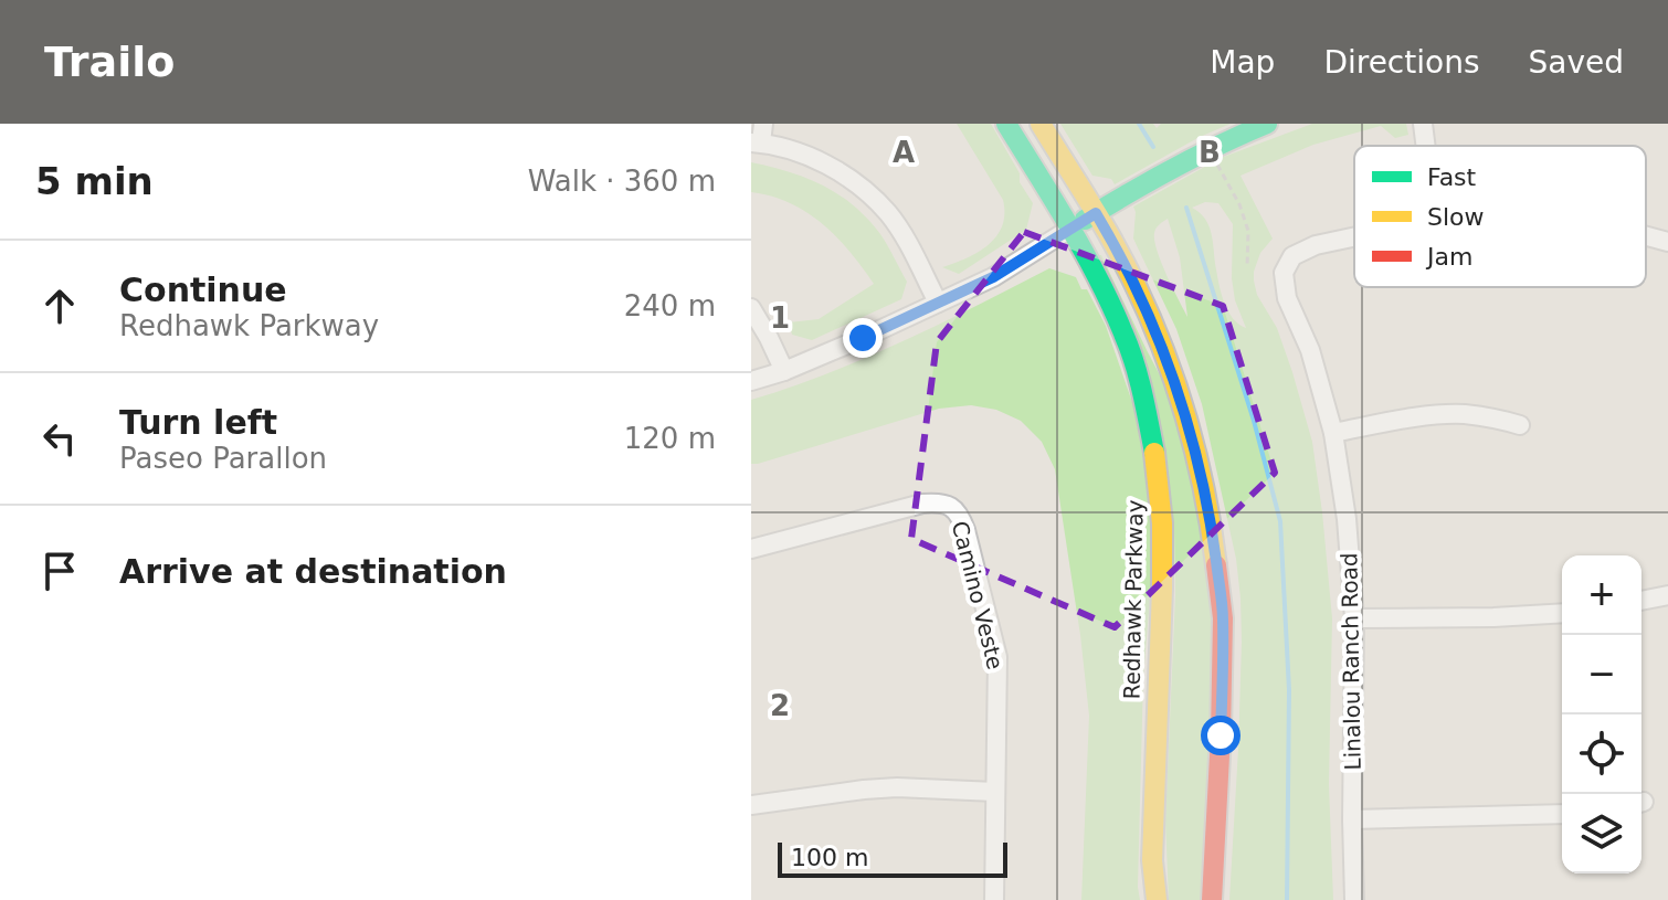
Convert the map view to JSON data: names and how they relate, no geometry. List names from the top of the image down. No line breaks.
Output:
{"streets":{"main road":["Redhawk Parkway"],"street":["Camino Veste","Linalou Ranch Road"]},"legend":["Fast","Slow","Jam"],"scale_bar":"100 m","page":{"header":"Trailo","nav":["Map","Directions","Saved"],"heading":["5 min","Walk · 360 m"],"list":[["Continue","Redhawk Parkway","240 m"],["Turn left","Paseo Parallon","120 m"],"Arrive at destination"],"map_buttons":["+","−"],"scale":"100 m"},"grid":{"columns":["A","B"],"rows":["1","2"]}}
